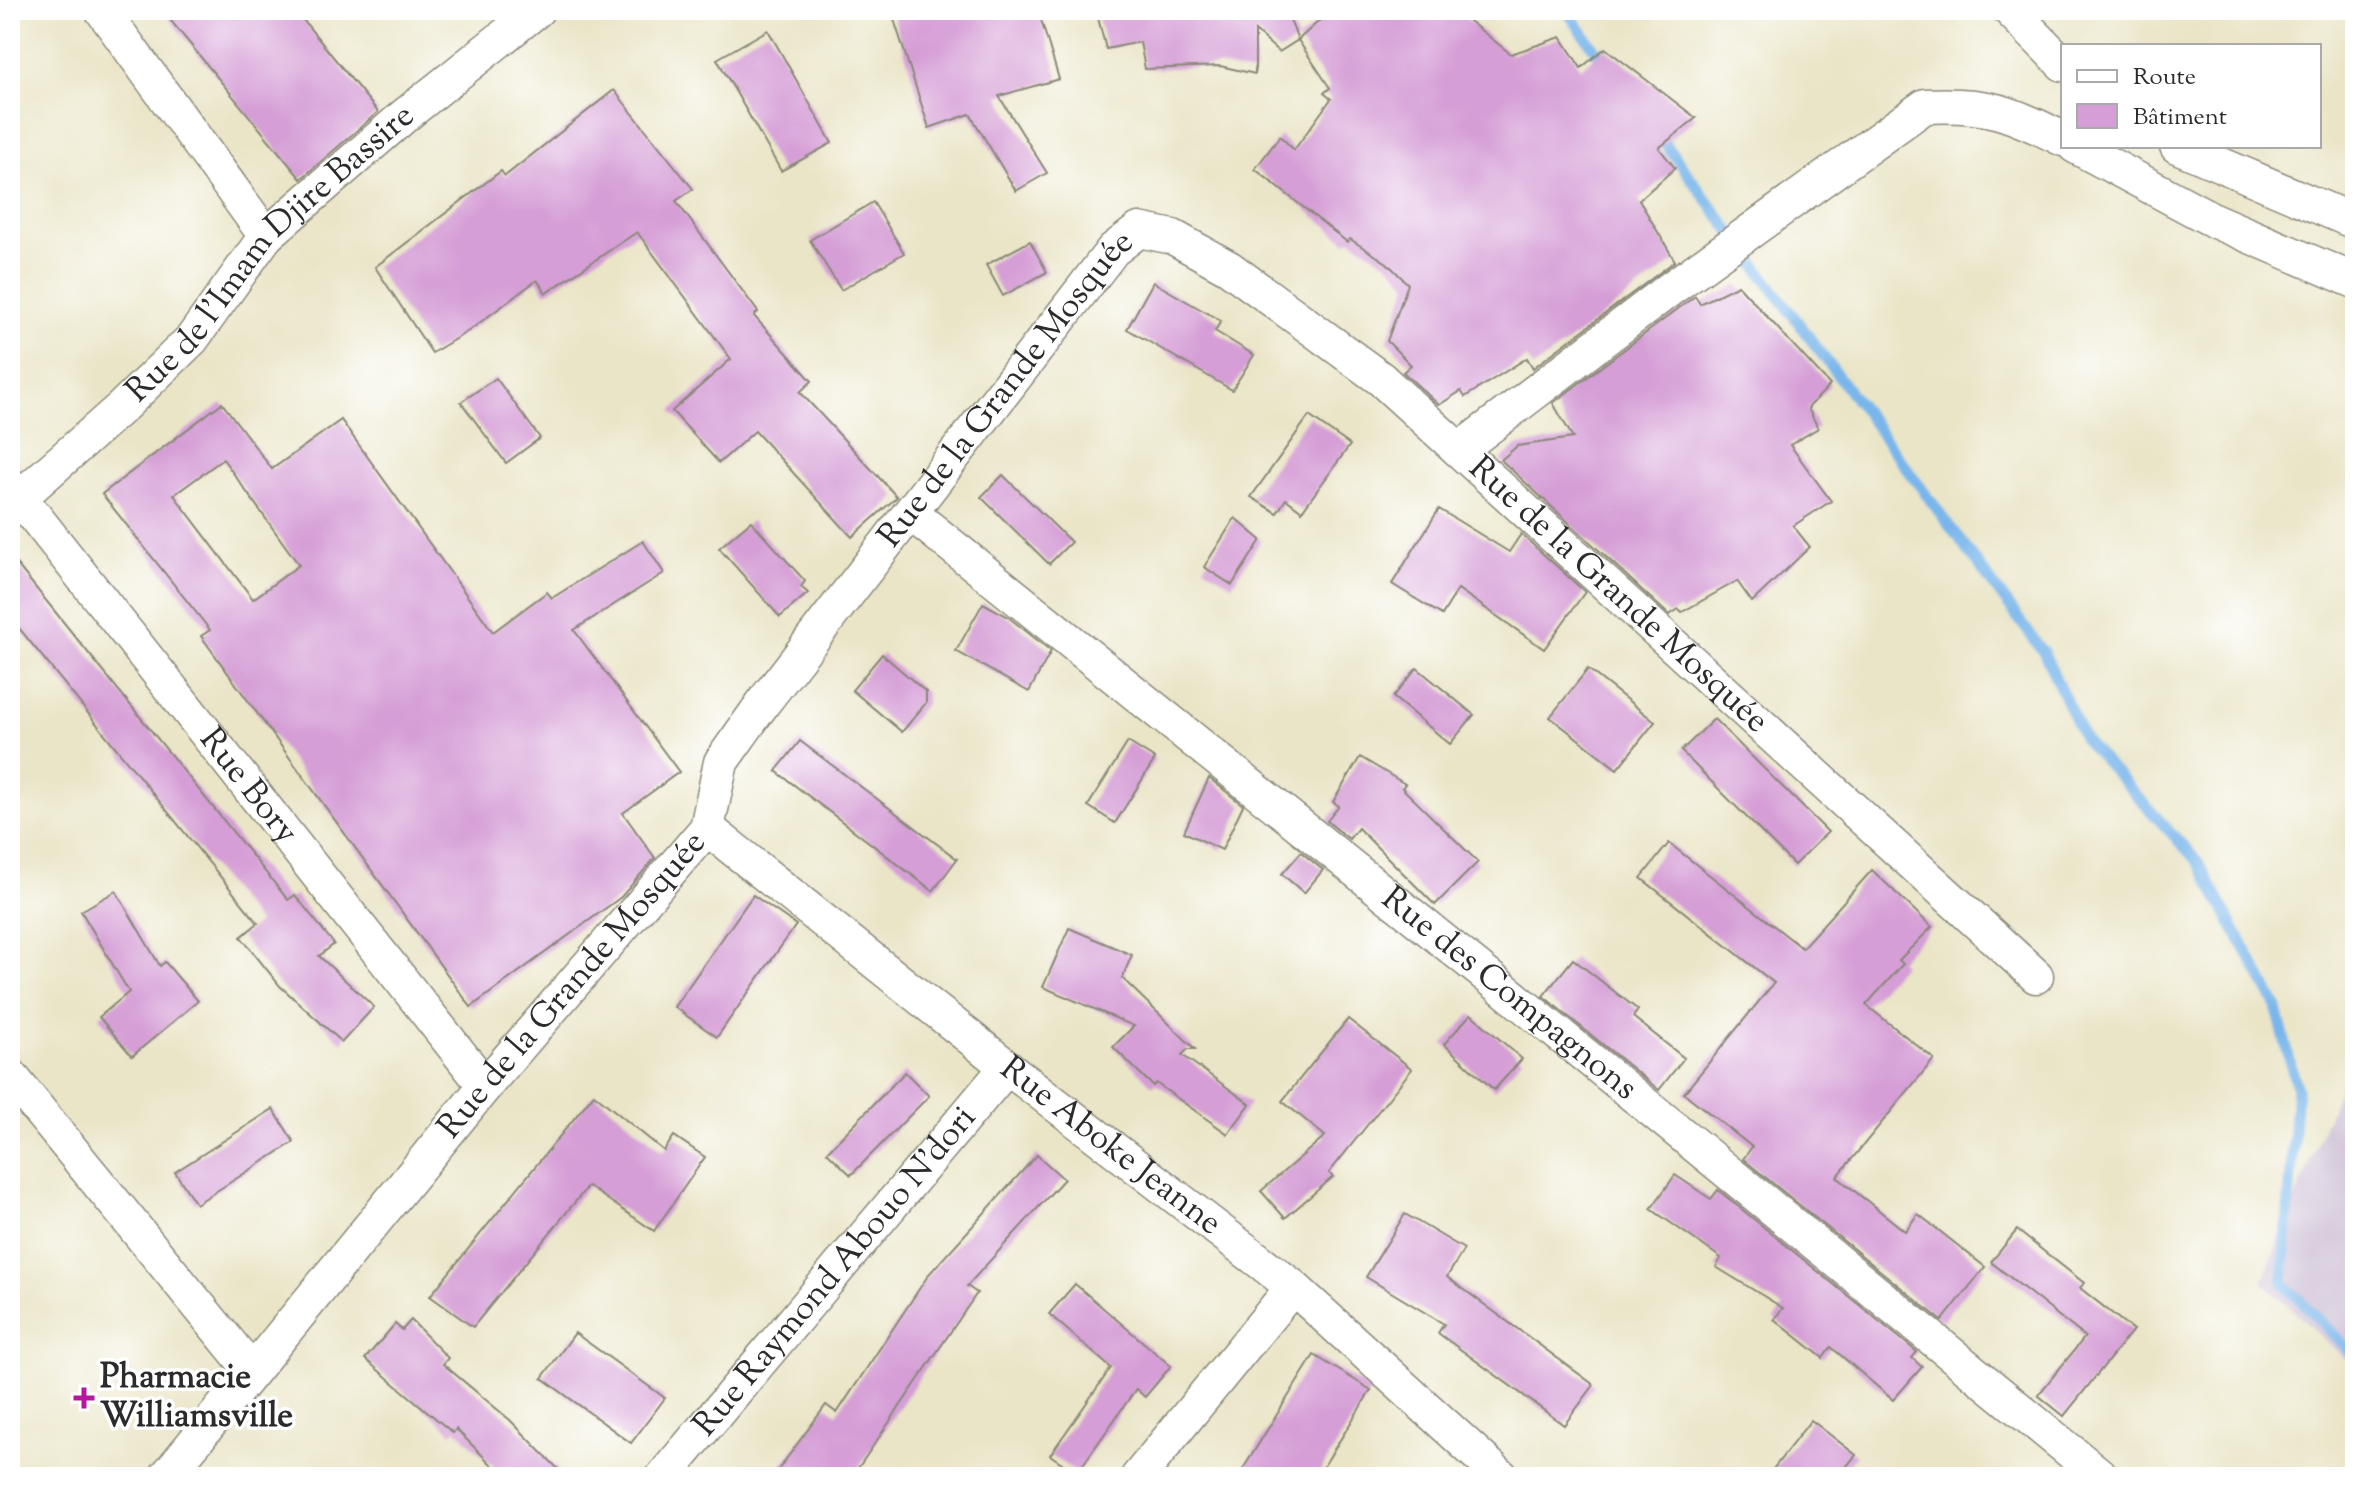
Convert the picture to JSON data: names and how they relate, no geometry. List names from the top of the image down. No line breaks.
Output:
{"streets":{"street":["Rue de l'Imam Djire Bassire","Rue de la Grande Mosquée","Rue Bory","Rue des Compagnons","Rue Aboke Jeanne","Rue Raymond Abouo N'dori"]},"crossings":[["Rue de l'Imam Djire Bassire","Rue Bory"],["Rue de la Grande Mosquée","Rue Bory"],["Rue de la Grande Mosquée","Rue des Compagnons"],["Rue de la Grande Mosquée","Rue Aboke Jeanne"],["Rue Aboke Jeanne","Rue Raymond Abouo N'dori"]],"places":{"health":["Pharmacie Williamsville"]},"legend":["Route","Bâtiment"]}
